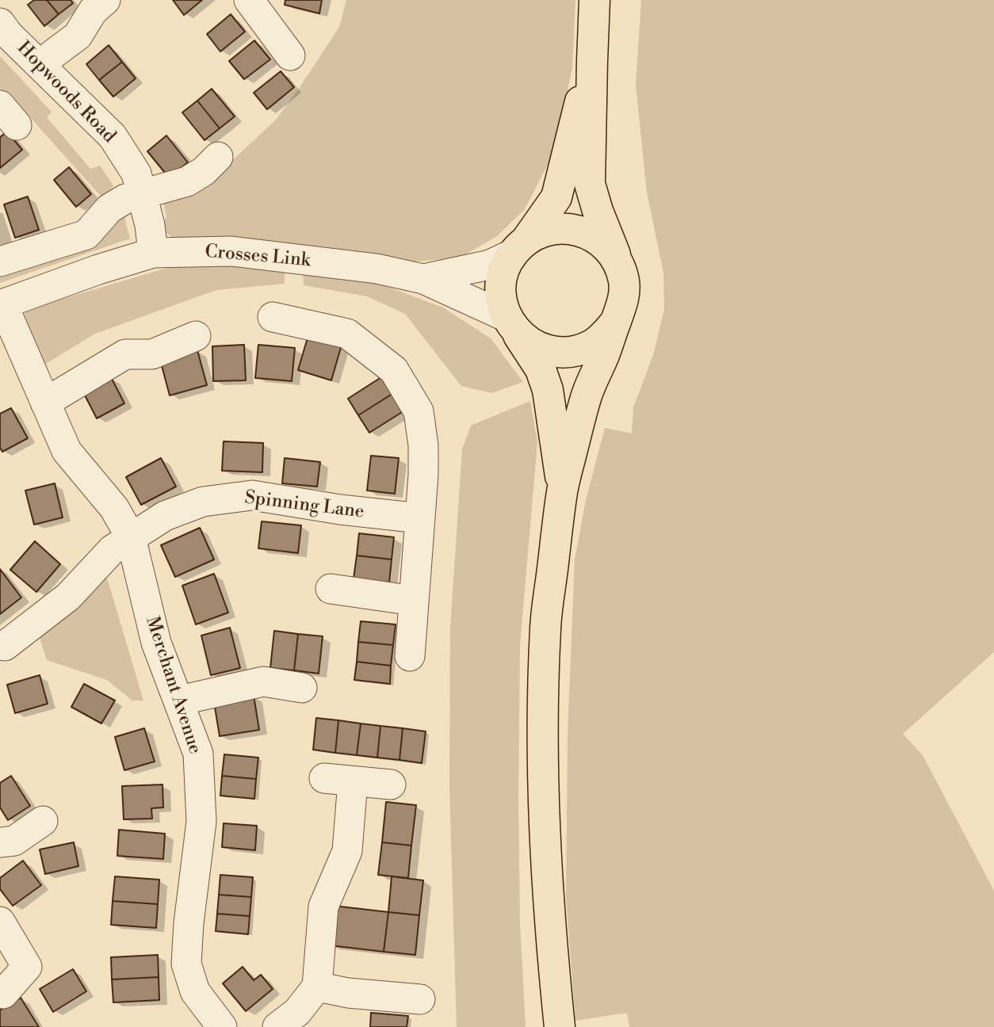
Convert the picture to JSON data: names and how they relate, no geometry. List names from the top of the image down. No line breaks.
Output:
{"streets":{"street":["Hopwoods Road","Crosses Link","Spinning Lane","Merchant Avenue"]},"crossings":[["Hopwoods Road","Crosses Link"],["Crosses Link","Merchant Avenue"],["Spinning Lane","Merchant Avenue"]]}
